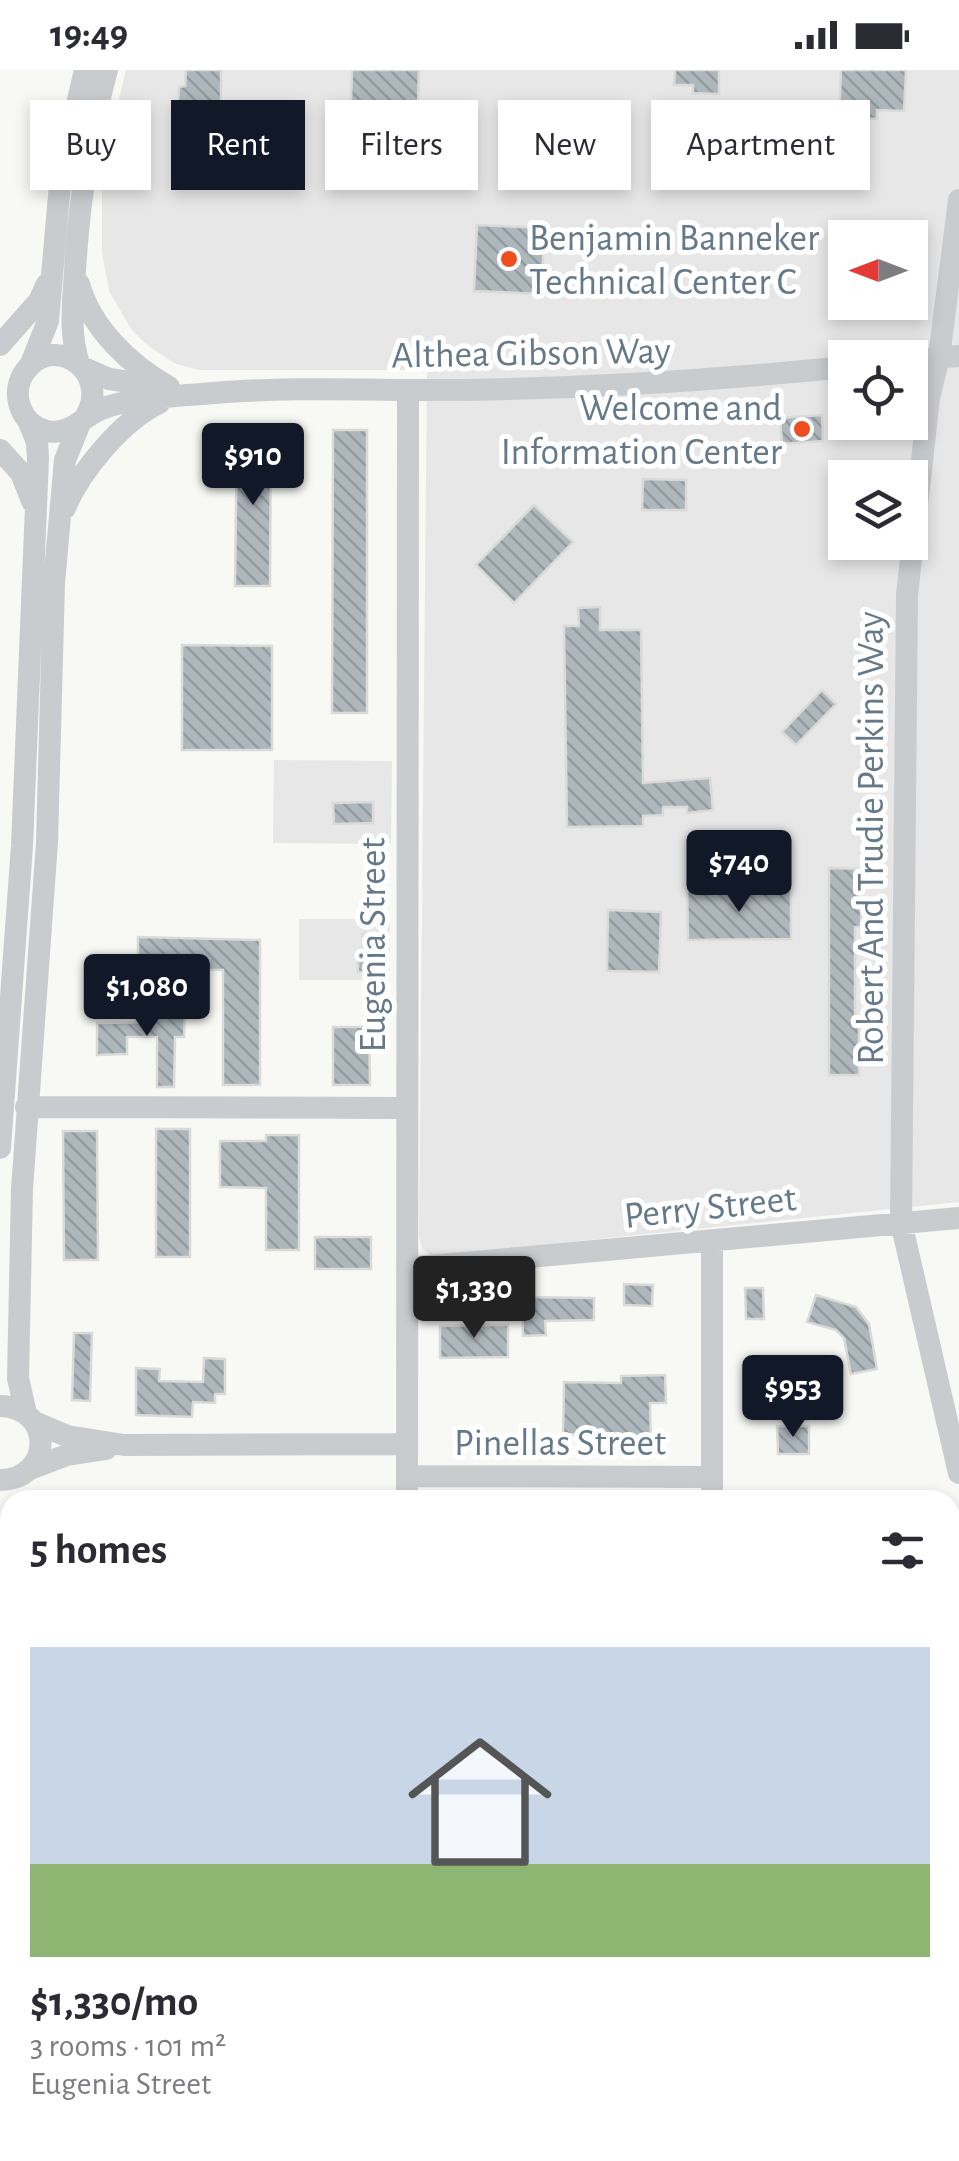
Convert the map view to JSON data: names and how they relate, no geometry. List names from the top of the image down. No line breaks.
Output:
{"streets":{"street":["Althea Gibson Way","Robert And Trudie Perkins Way","Eugenia Street","Perry Street","Pinellas Street"]},"crossings":[["Althea Gibson Way","Eugenia Street"],["Robert And Trudie Perkins Way","Perry Street"],["Eugenia Street","Perry Street"],["Eugenia Street","Pinellas Street"]],"places":["Benjamin Banneker Technical Center C","Welcome and Information Center"],"north":"left","page":{"status":"19:49","chip":["Buy","Rent","Filters","New","Apartment"],"price":["$910","$740","$1,080","$1,330","$953"],"heading":"5 homes","list":[{"name":"$1,330/mo","note":"3 rooms · 101 m² · Eugenia Street"}]}}
